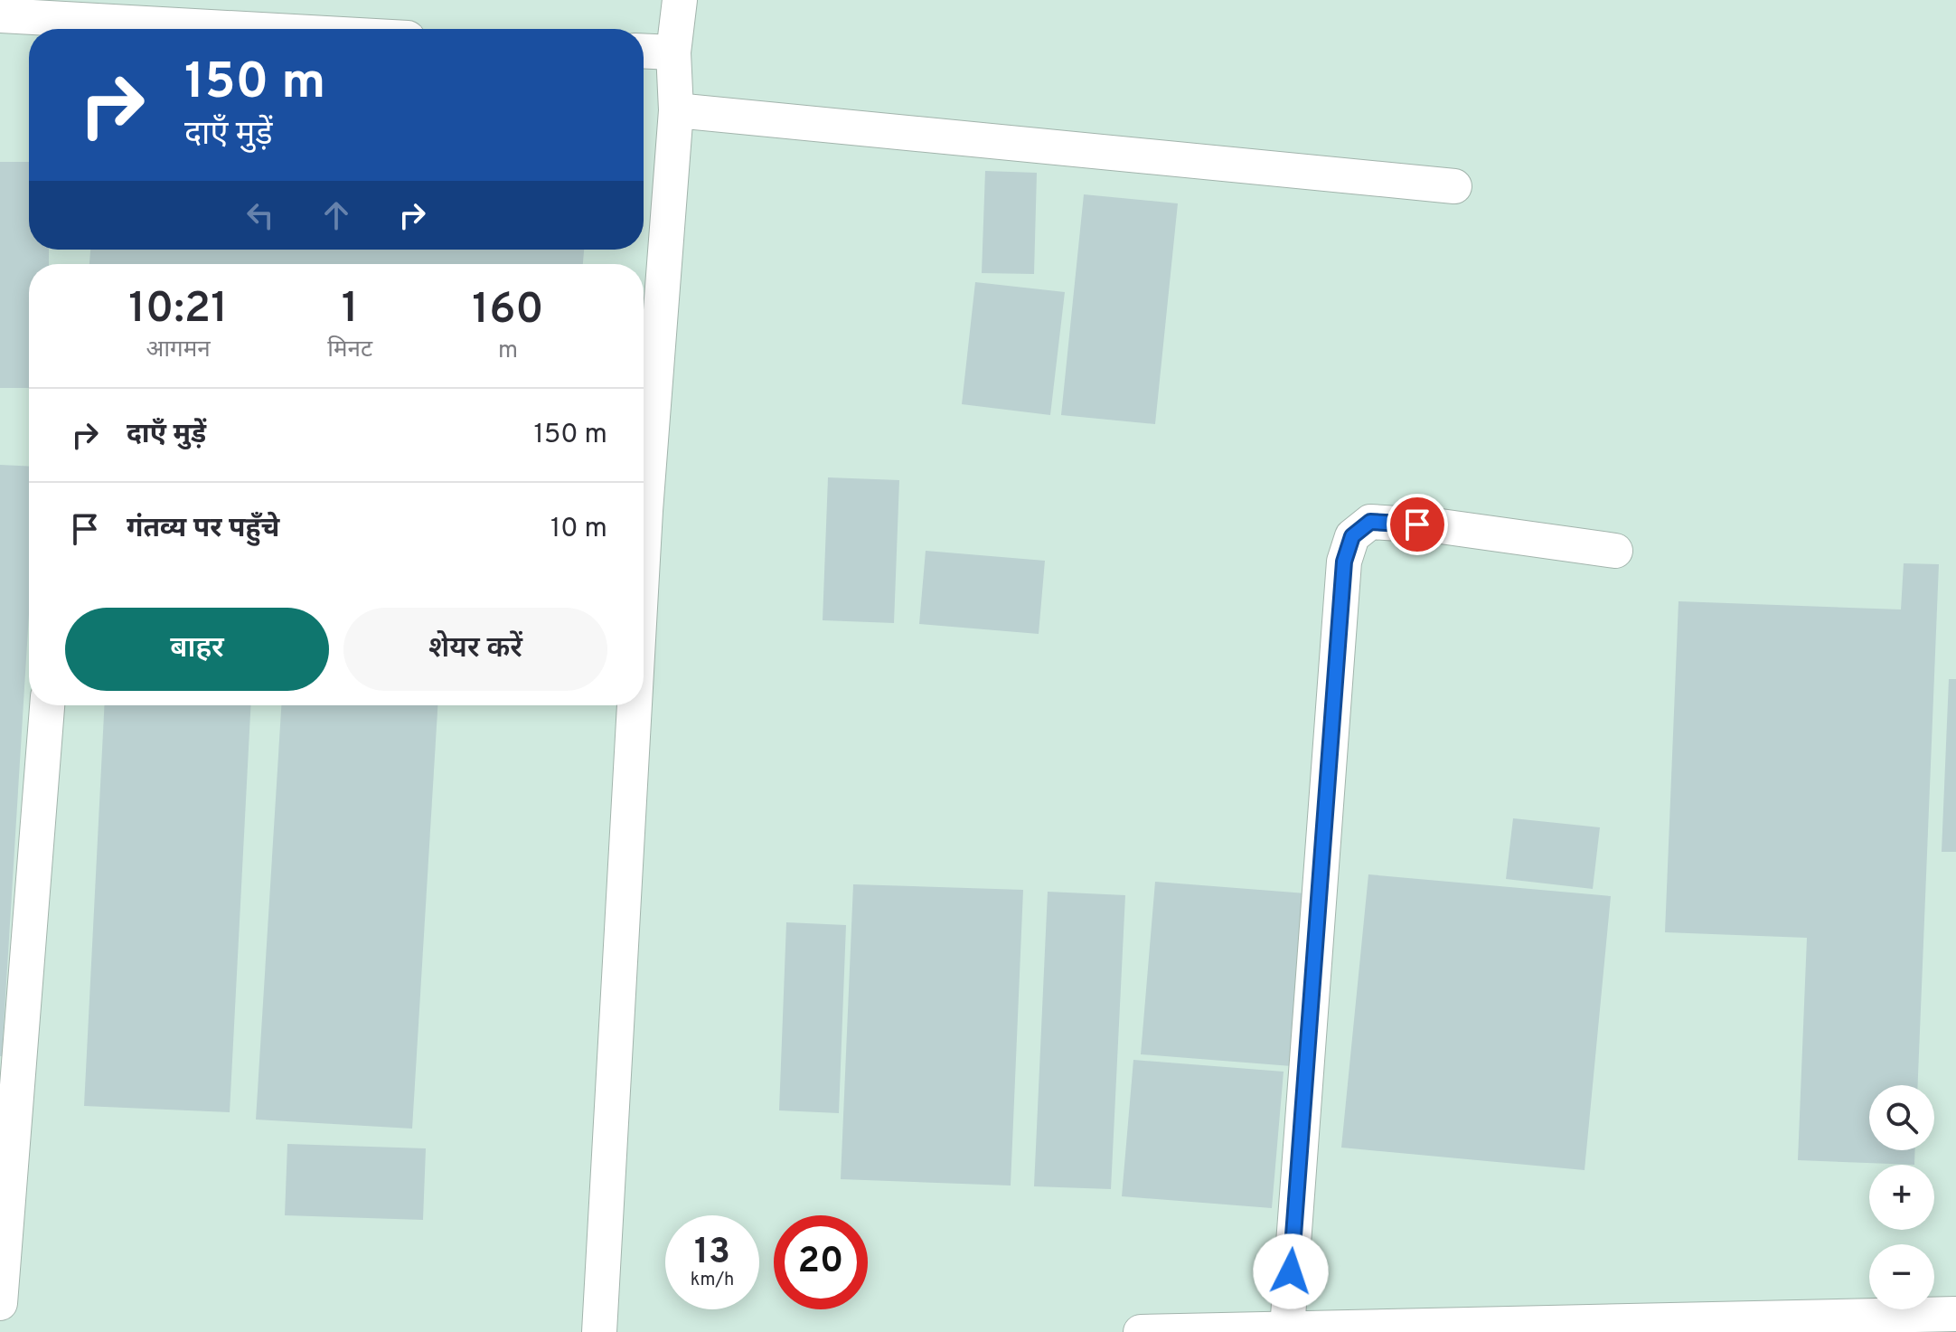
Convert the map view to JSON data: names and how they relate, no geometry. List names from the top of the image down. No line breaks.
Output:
{"page":{"turn":["150 m","दाएँ मुड़ें"],"eta":["10:21","आगमन","1","मिनट","160","m"],"list":[{"name":"दाएँ मुड़ें","value":"150 m"},{"name":"गंतव्य पर पहुँचे","value":"10 m"}],"buttons":["बाहर","शेयर करें"],"map_buttons":["+","−"],"speed":"13 km/h","limit":"20"}}
